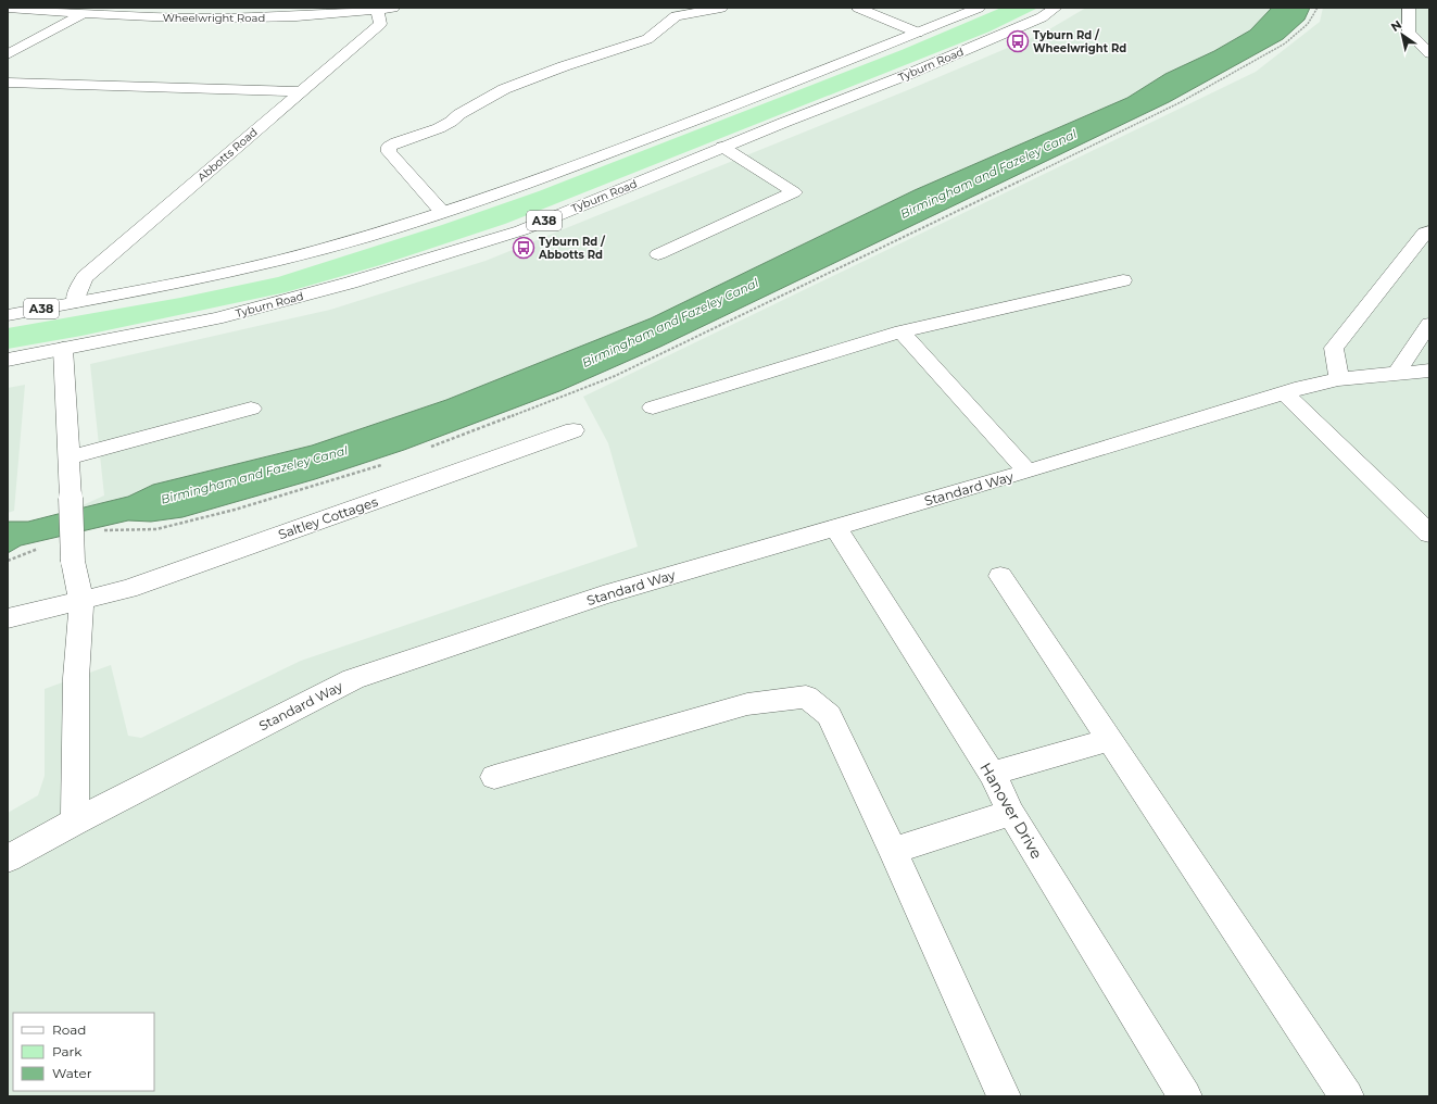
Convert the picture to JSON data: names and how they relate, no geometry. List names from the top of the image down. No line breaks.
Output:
{"streets":{"main road":["Wheelwright Road","Tyburn Road","Abbotts Road","A38","Standard Way","Saltley Cottages","Hanover Drive"]},"crossings":[["Wheelwright Road","Abbotts Road"],["Abbotts Road","A38"],["Standard Way","Hanover Drive"]],"water":["Birmingham and Fazeley Canal"],"places":{"bus stop":["Tyburn Rd / Wheelwright Rd","Tyburn Rd / Abbotts Rd"]},"legend":["Road","Park","Water"],"north":"top left"}
